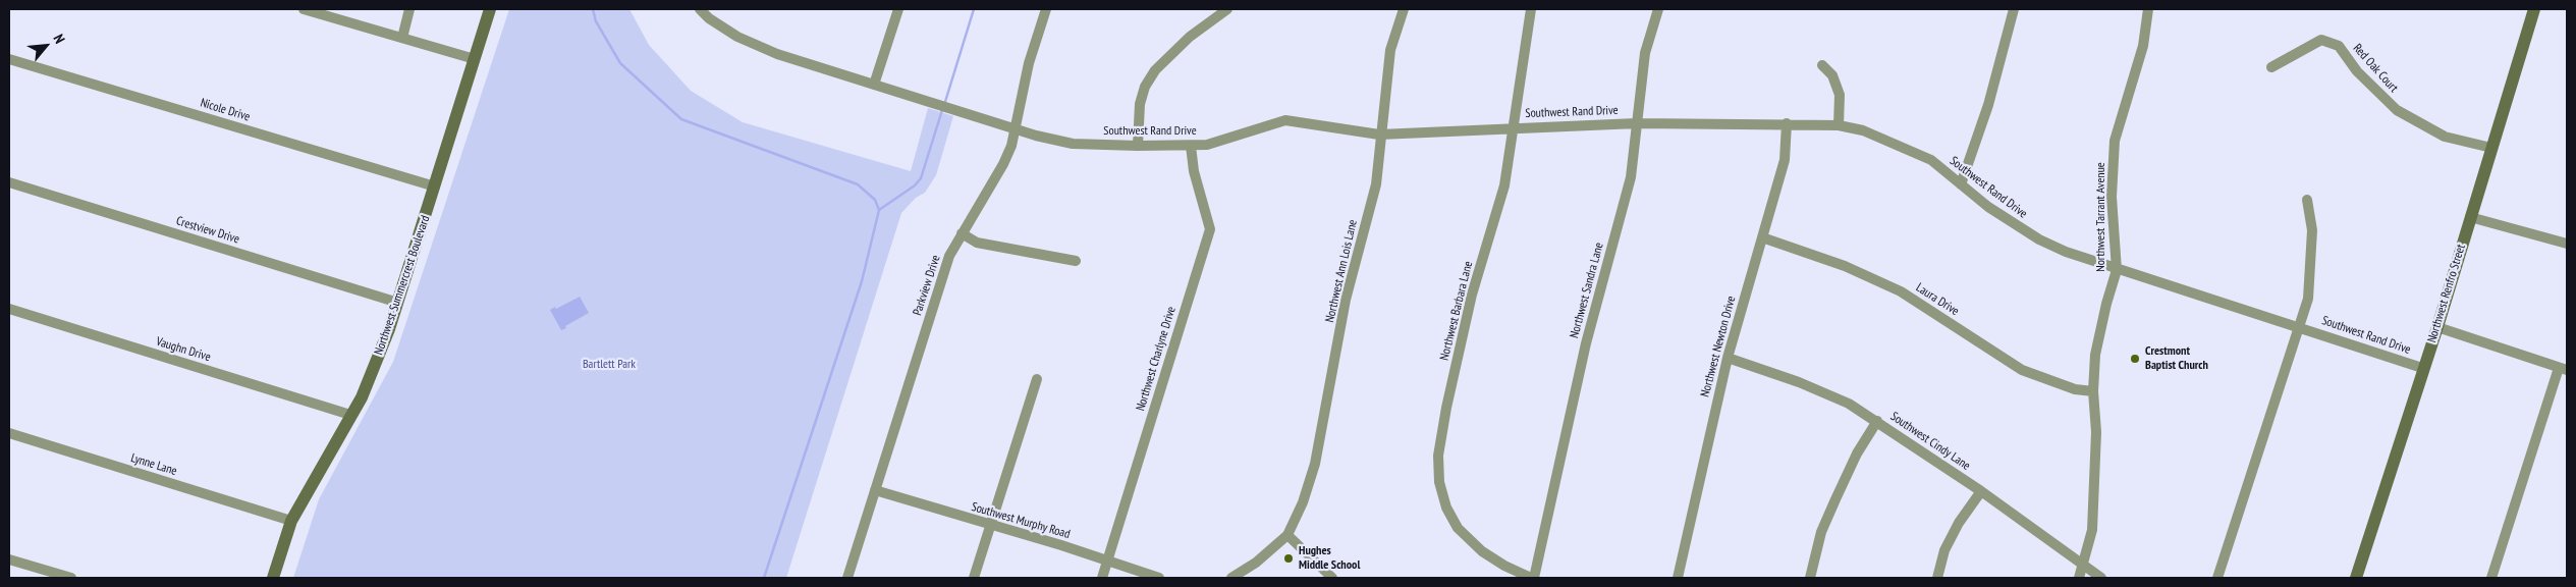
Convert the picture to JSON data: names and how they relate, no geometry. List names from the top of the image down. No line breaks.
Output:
{"streets":{"street":["Red Oak Court","Nicole Drive","Southwest Rand Drive","Northwest Tarrant Avenue","Crestview Drive","Northwest Ann Lois Lane","Northwest Summercrest Boulevard","Parkview Drive","Northwest Sandra Lane","Northwest Renfro Street","Laura Drive","Northwest Barbara Lane","Northwest Newton Drive","Vaughn Drive","Northwest Charlyne Drive","Southwest Cindy Lane","Lynne Lane","Southwest Murphy Road"]},"crossings":[["Red Oak Court","Northwest Renfro Street"],["Nicole Drive","Northwest Summercrest Boulevard"],["Southwest Rand Drive","Northwest Tarrant Avenue"],["Southwest Rand Drive","Northwest Ann Lois Lane"],["Southwest Rand Drive","Parkview Drive"],["Southwest Rand Drive","Northwest Sandra Lane"],["Southwest Rand Drive","Northwest Renfro Street"],["Southwest Rand Drive","Northwest Barbara Lane"],["Southwest Rand Drive","Northwest Newton Drive"],["Southwest Rand Drive","Northwest Charlyne Drive"],["Northwest Tarrant Avenue","Laura Drive"],["Northwest Tarrant Avenue","Southwest Cindy Lane"],["Crestview Drive","Northwest Summercrest Boulevard"],["Northwest Summercrest Boulevard","Vaughn Drive"],["Northwest Summercrest Boulevard","Lynne Lane"],["Parkview Drive","Southwest Murphy Road"],["Northwest Sandra Lane","Northwest Barbara Lane"],["Laura Drive","Northwest Newton Drive"],["Northwest Newton Drive","Southwest Cindy Lane"],["Northwest Charlyne Drive","Southwest Murphy Road"]],"parks":["Bartlett Park"],"places":["Crestmont Baptist Church","Hughes Middle School"],"north":"top right"}
